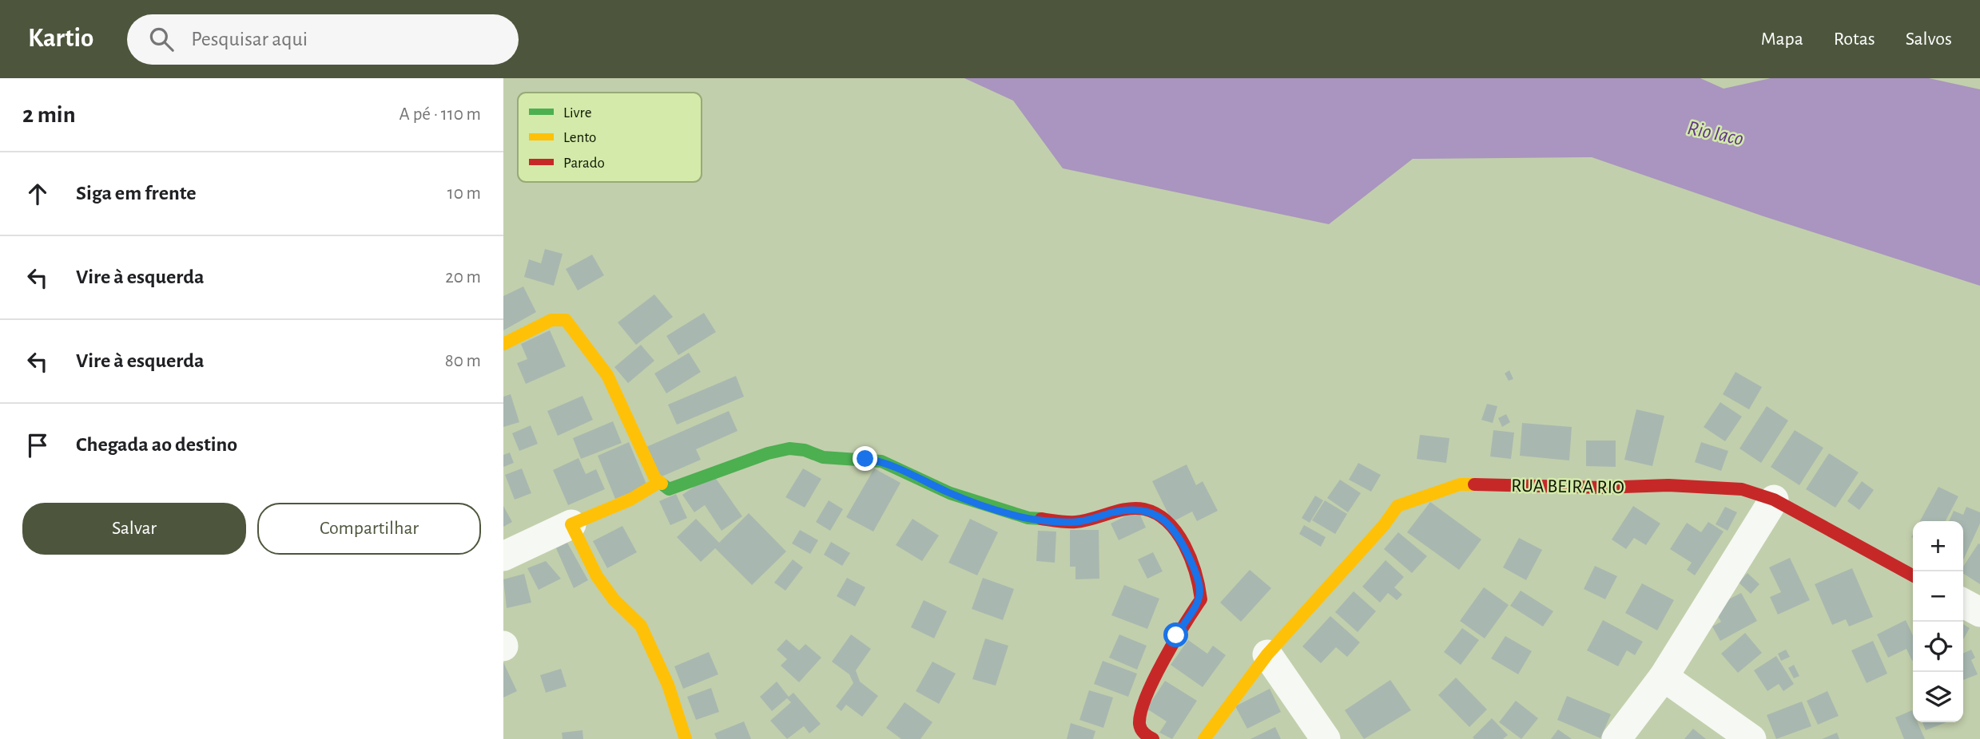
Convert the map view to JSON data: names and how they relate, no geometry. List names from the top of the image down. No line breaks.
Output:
{"streets":{"street":["RUA BEIRA RIO"]},"water":["Rio Iaco"],"legend":["Livre","Lento","Parado"],"page":{"header":"Kartio","search":"Pesquisar aqui","nav":["Mapa","Rotas","Salvos"],"heading":["2 min","A pé · 110 m"],"list":[["Siga em frente","10 m"],["Vire à esquerda","20 m"],["Vire à esquerda","80 m"],"Chegada ao destino"],"buttons":["Salvar","Compartilhar"],"map_buttons":["+","−"]}}
